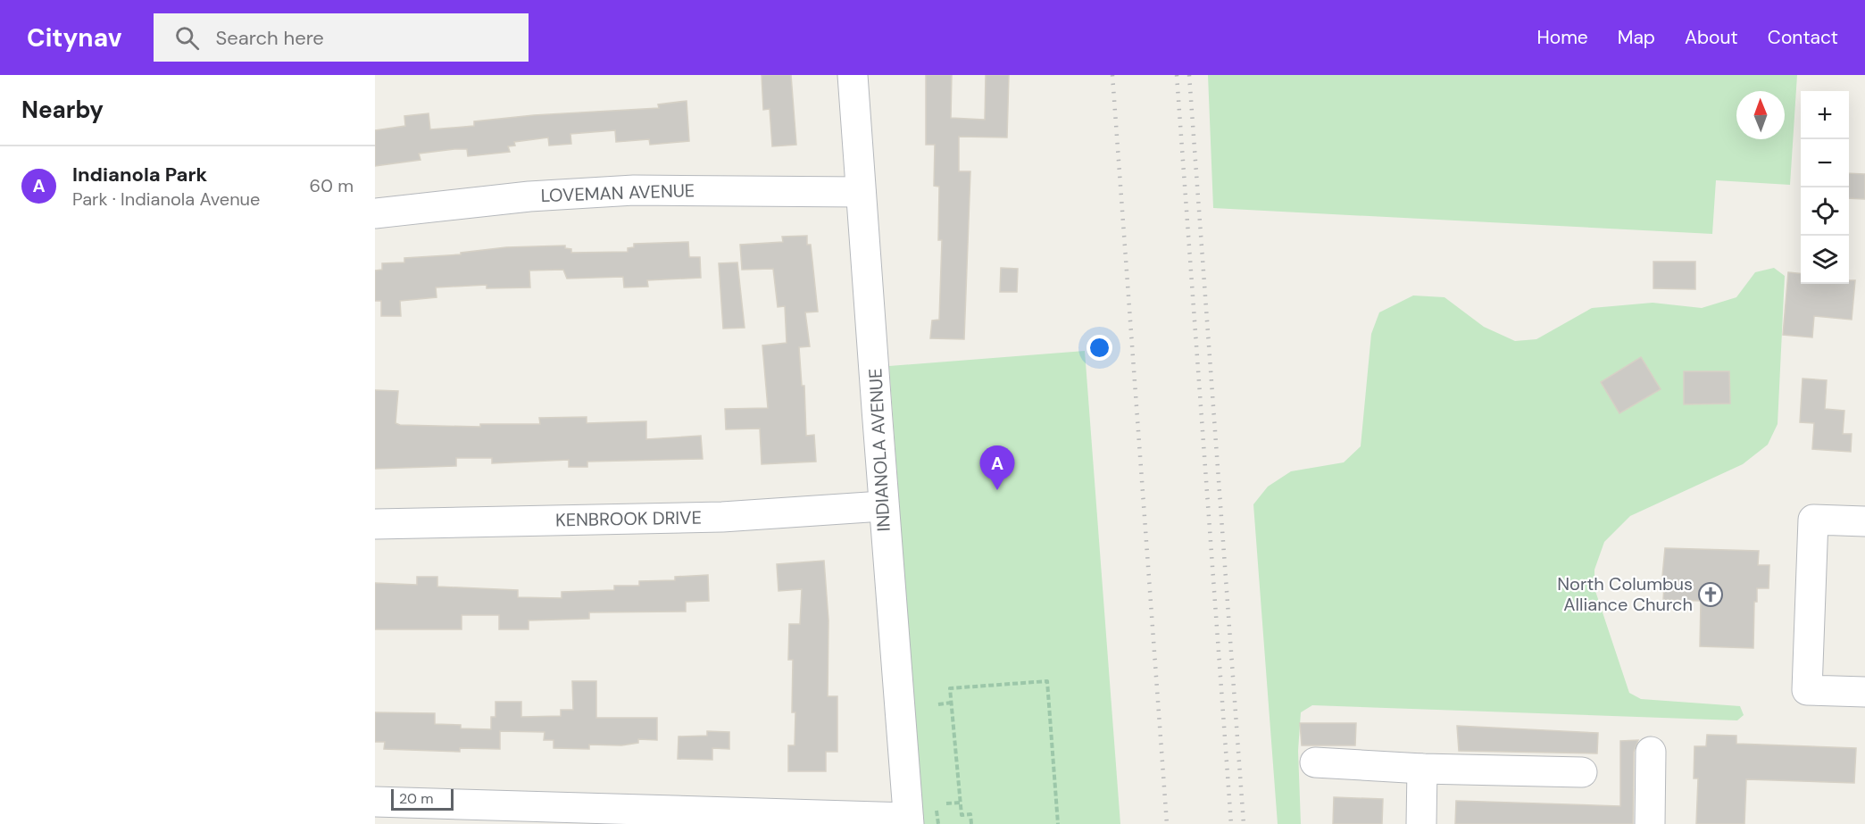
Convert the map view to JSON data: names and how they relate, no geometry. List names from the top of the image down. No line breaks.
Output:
{"streets":{"street":["LOVEMAN AVENUE","INDIANOLA AVENUE","KENBROOK DRIVE"]},"crossings":[["LOVEMAN AVENUE","INDIANOLA AVENUE"],["INDIANOLA AVENUE","KENBROOK DRIVE"]],"places":{"church":["North Columbus Alliance Church"]},"scale_bar":"20 m","north":"top","page":{"header":"Citynav","search":"Search here","nav":["Home","Map","About","Contact"],"heading":"Nearby","map_buttons":["+","−"],"list":[{"mark":"A","name":"Indianola Park","note":"Park · Indianola Avenue","value":"60 m"}],"pins":"A","scale":"20 m"}}
